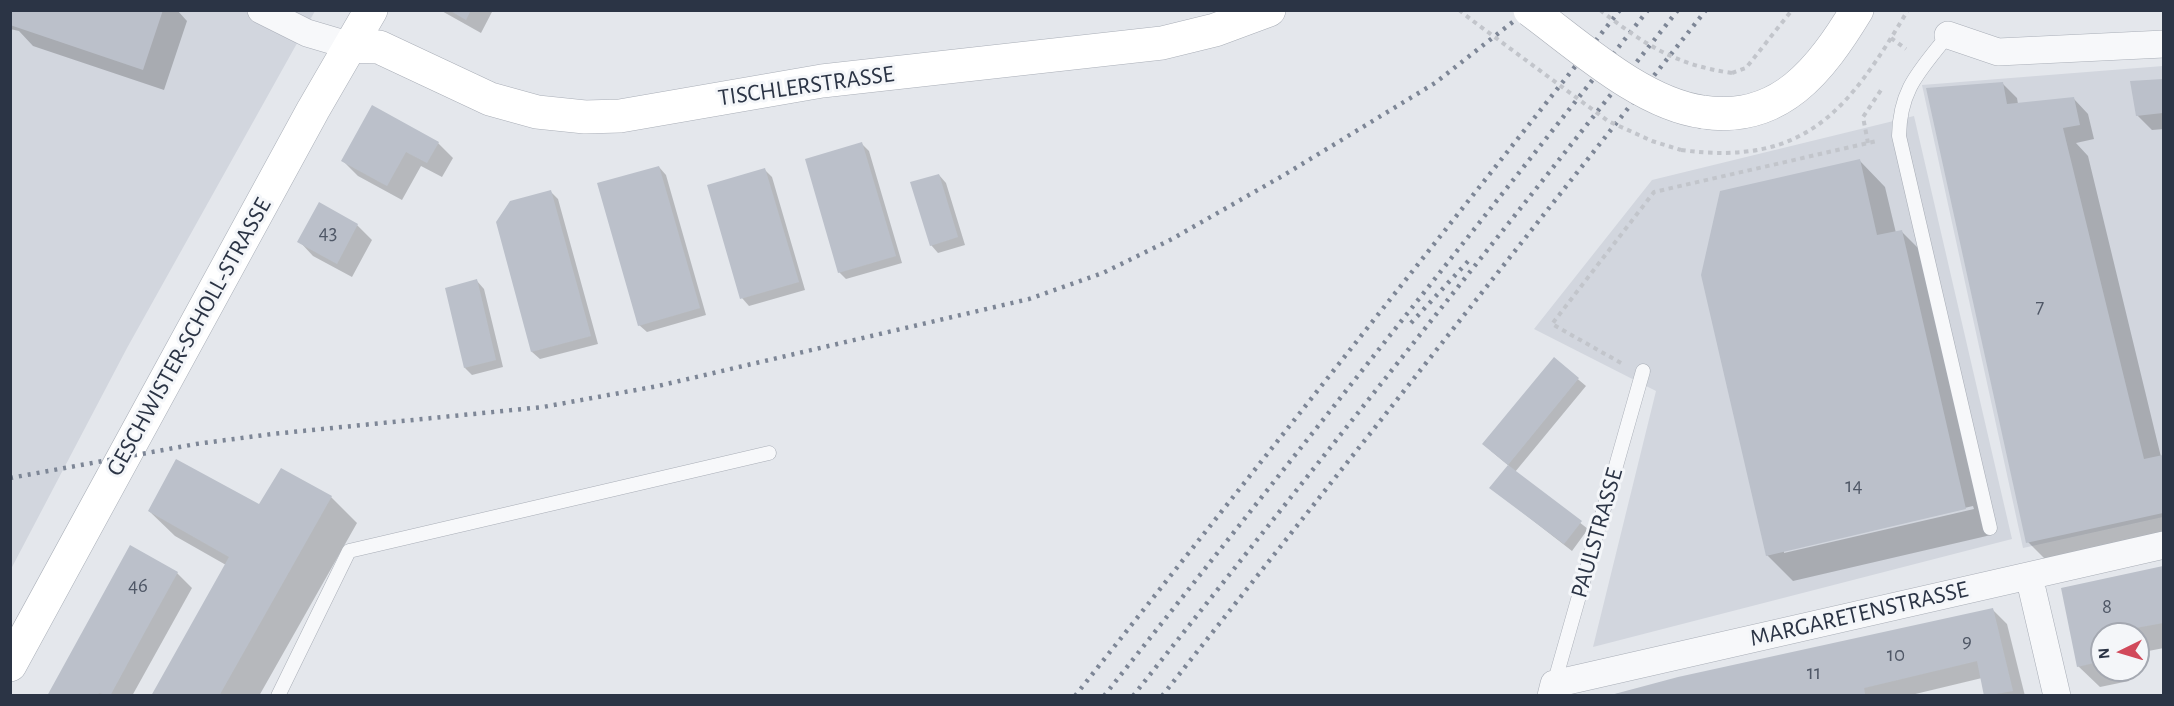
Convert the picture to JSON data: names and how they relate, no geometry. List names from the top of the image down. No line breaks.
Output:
{"streets":{"street":["TISCHLERSTRASSE","GESCHWISTER-SCHOLL-STRASSE","MARGARETENSTRASSE"],"lane":["PAULSTRASSE"]},"crossings":[["TISCHLERSTRASSE","GESCHWISTER-SCHOLL-STRASSE"],["PAULSTRASSE","MARGARETENSTRASSE"]],"house_numbers":["43","7","14","46","8","9","10","11"],"north":"left"}
